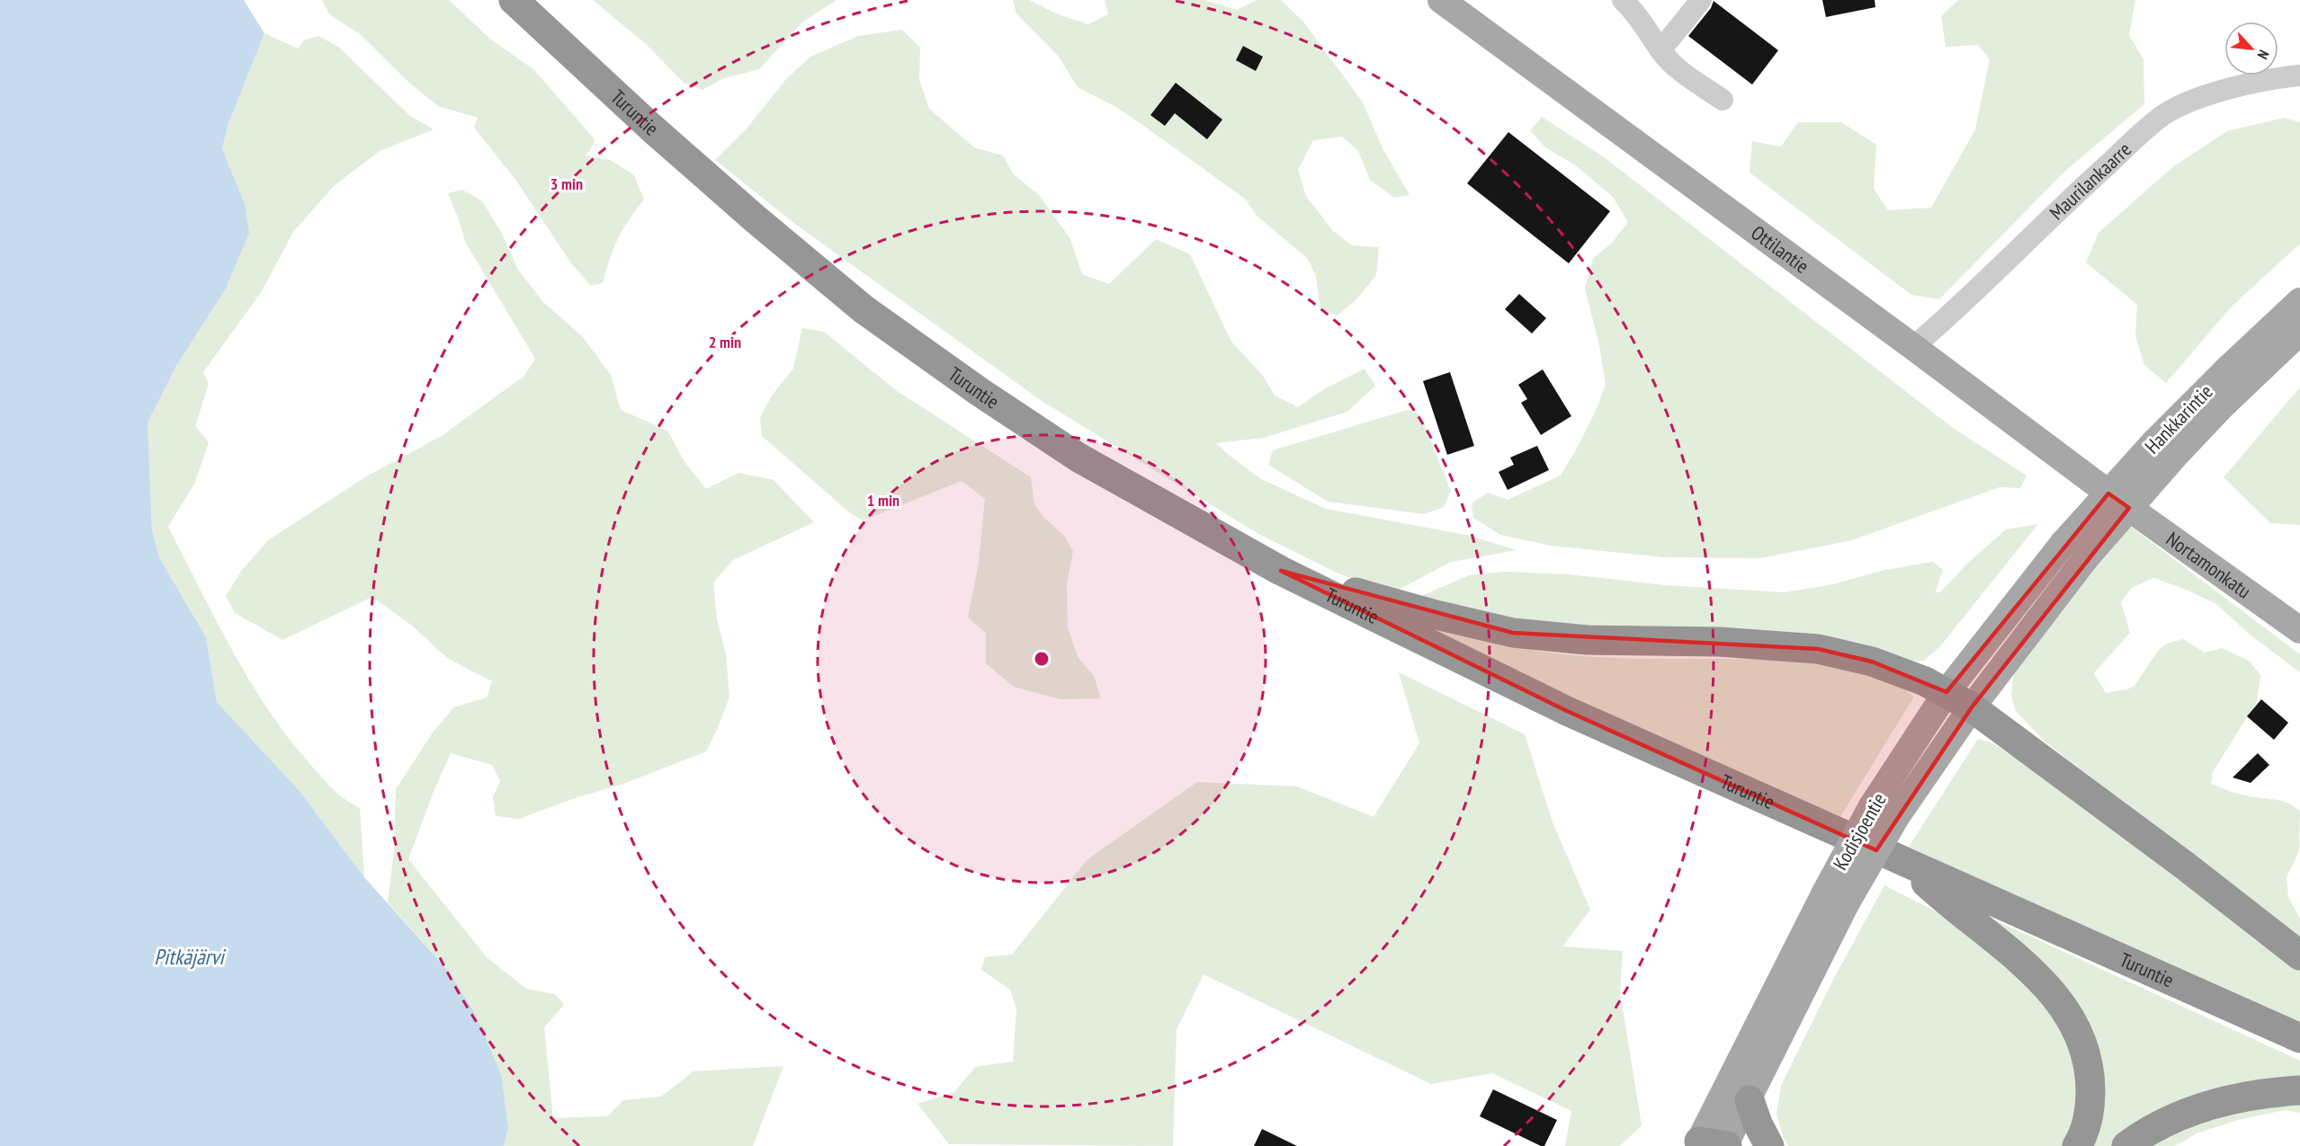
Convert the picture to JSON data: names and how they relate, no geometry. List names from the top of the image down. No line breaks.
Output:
{"streets":{"highway":["Turuntie"],"main road":["Ottilantie","Hankkarintie","Nortamonkatu","Kodisjoentie"],"street":["Maurilankaarre"]},"crossings":[["Maurilankaarre","Ottilantie"],["Ottilantie","Nortamonkatu"],["Hankkarintie","Kodisjoentie"]],"water":["Pitkäjärvi"],"north":"bottom right","rings":["3 min","2 min","1 min"]}
